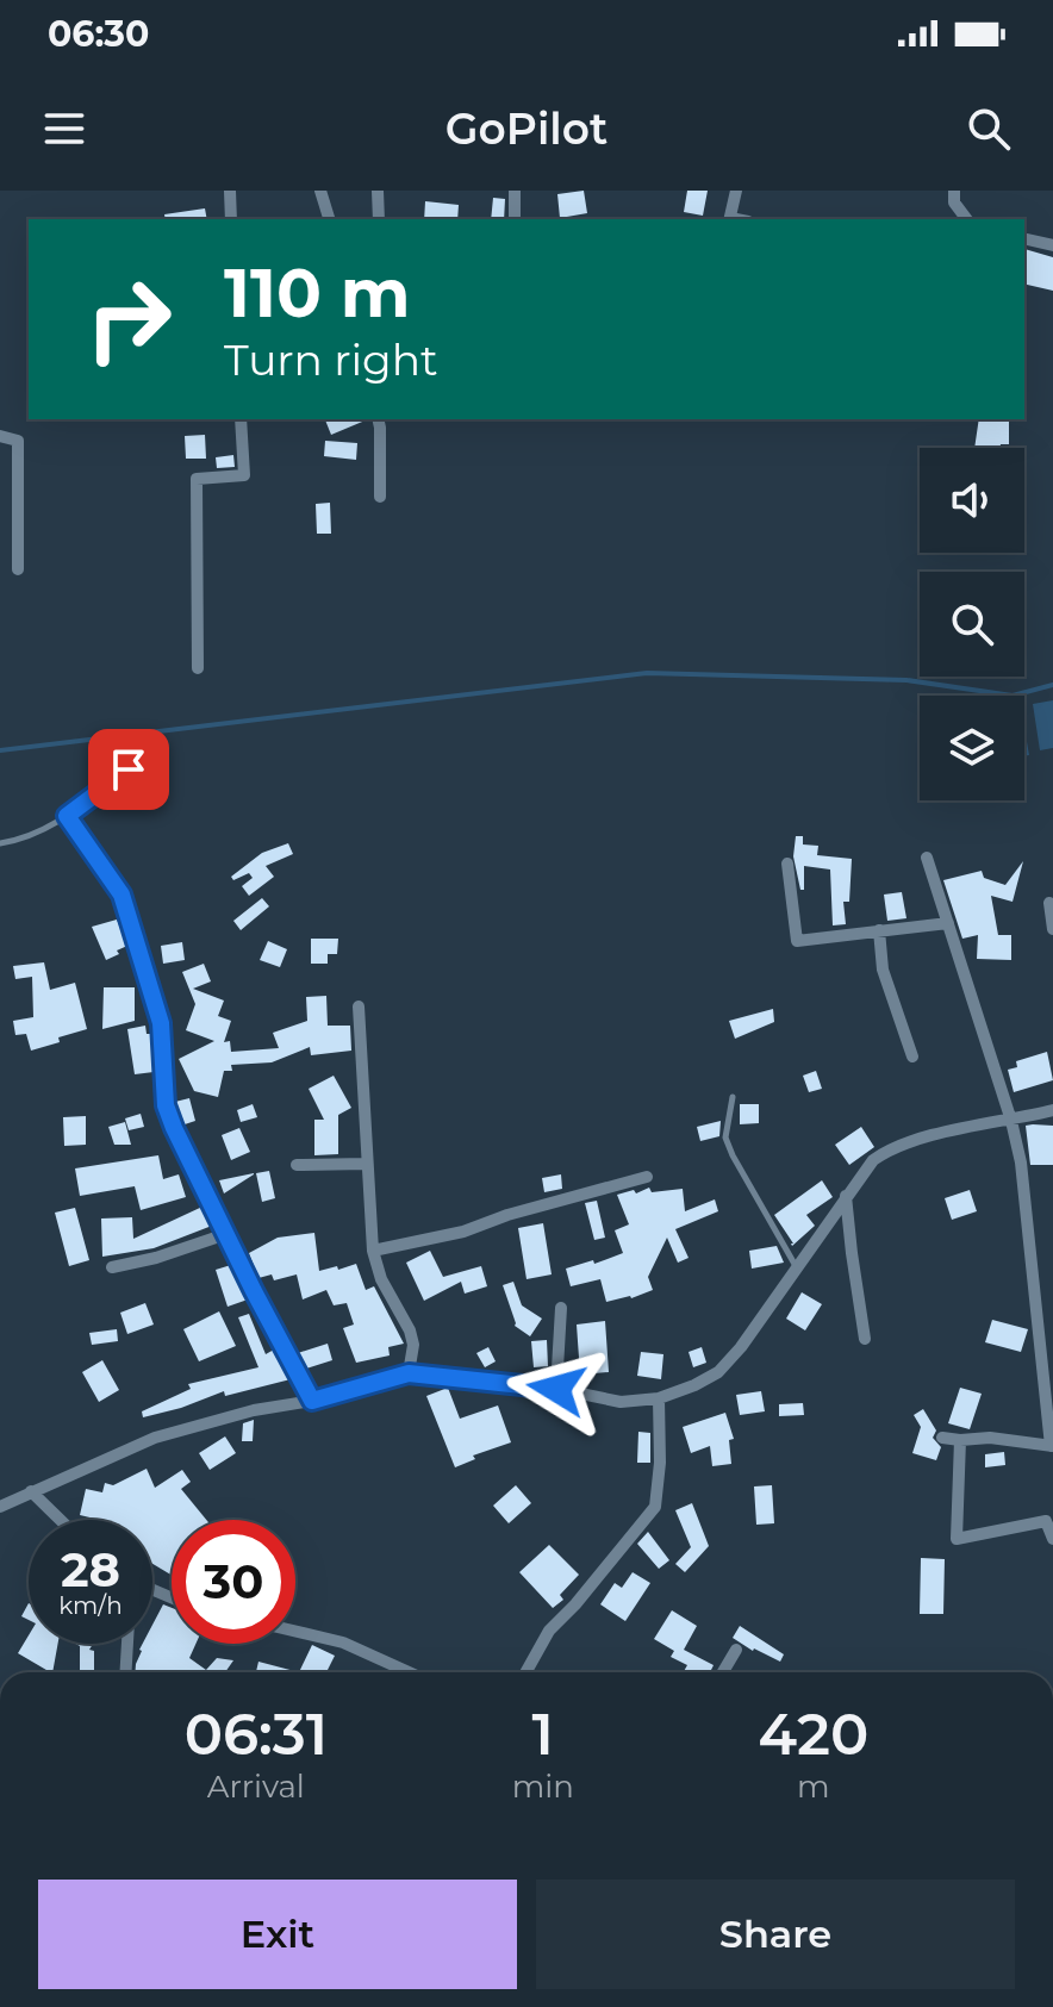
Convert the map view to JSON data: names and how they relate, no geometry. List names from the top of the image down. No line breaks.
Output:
{"page":{"status":"06:30","header":"GoPilot","turn":["110 m","Turn right"],"speed":"28 km/h","limit":"30","eta":["06:31","Arrival","1","min","420","m"],"buttons":["Exit","Share"]}}
